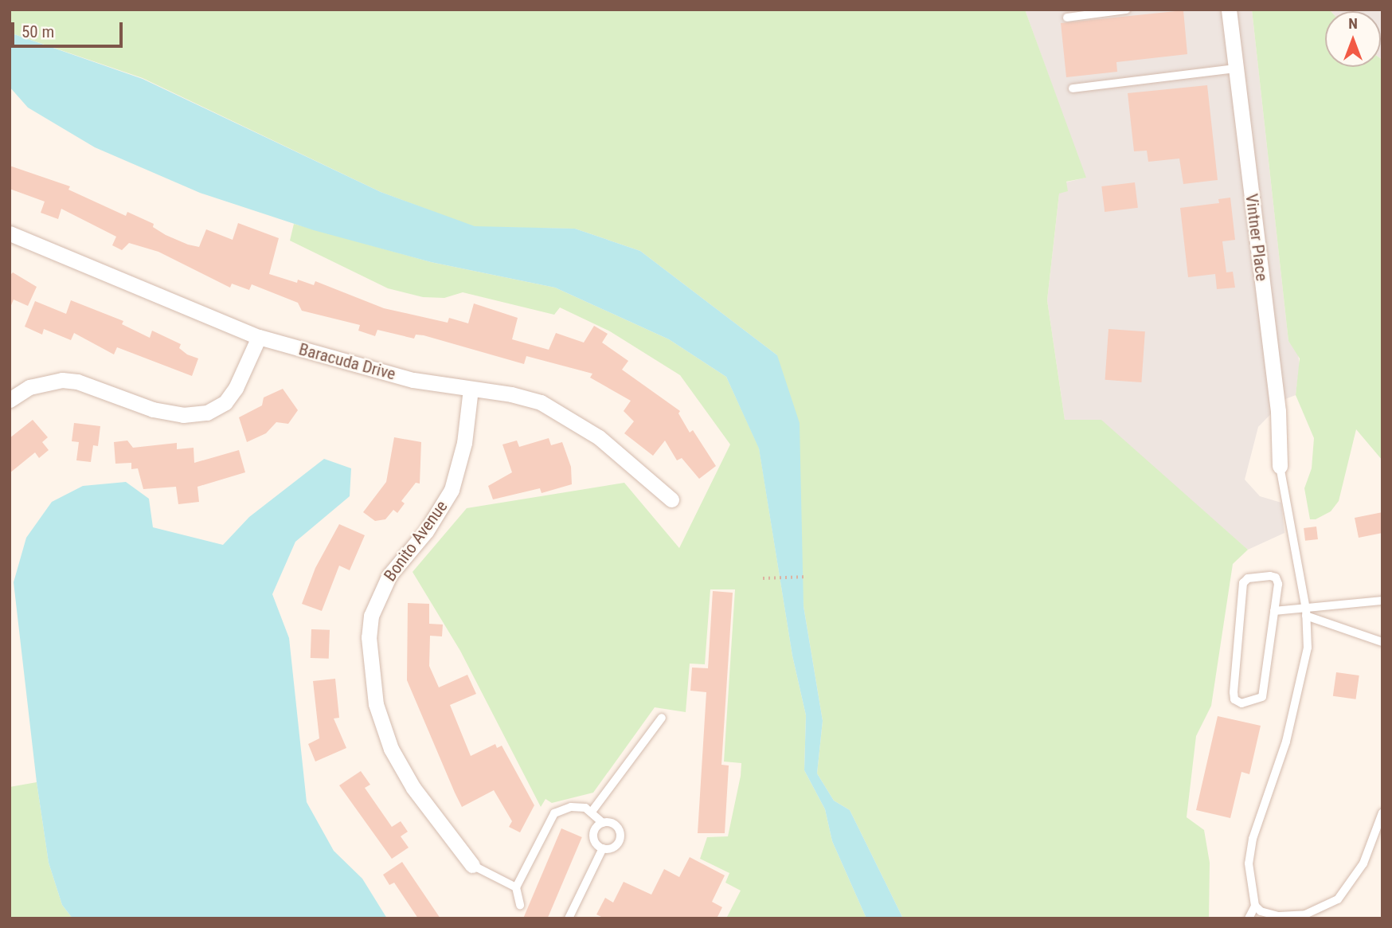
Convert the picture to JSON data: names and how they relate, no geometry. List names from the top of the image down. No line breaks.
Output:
{"streets":{"street":["Vintner Place","Baracuda Drive","Bonito Avenue"]},"crossings":[["Baracuda Drive","Bonito Avenue"]],"scale_bar":"50 m","north":"top"}
